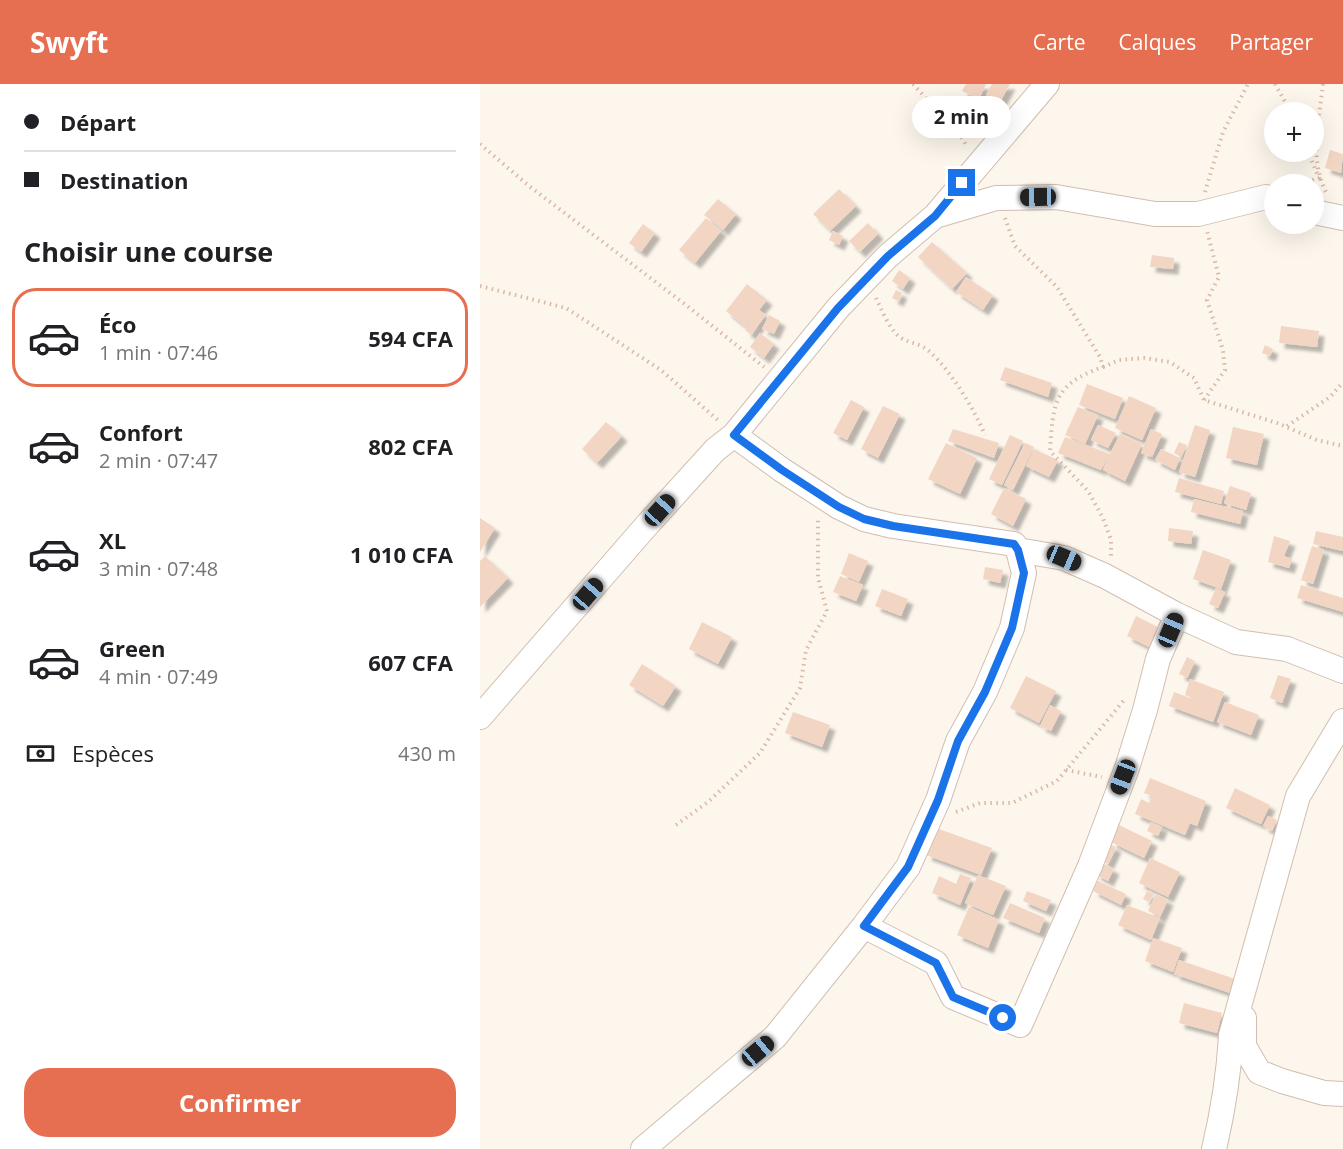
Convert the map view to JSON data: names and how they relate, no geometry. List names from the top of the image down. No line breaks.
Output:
{"page":{"header":"Swyft","nav":["Carte","Calques","Partager"],"banner":["Départ","Destination"],"bubble":"2 min","map_buttons":["+","−"],"heading":"Choisir une course","list":[{"name":"Éco","note":"1 min · 07:46","value":"594 CFA"},{"name":"Confort","note":"2 min · 07:47","value":"802 CFA"},{"name":"XL","note":"3 min · 07:48","value":"1 010 CFA"},{"name":"Green","note":"4 min · 07:49","value":"607 CFA"}],"pay":["Espèces","430 m"],"buttons":"Confirmer"}}
